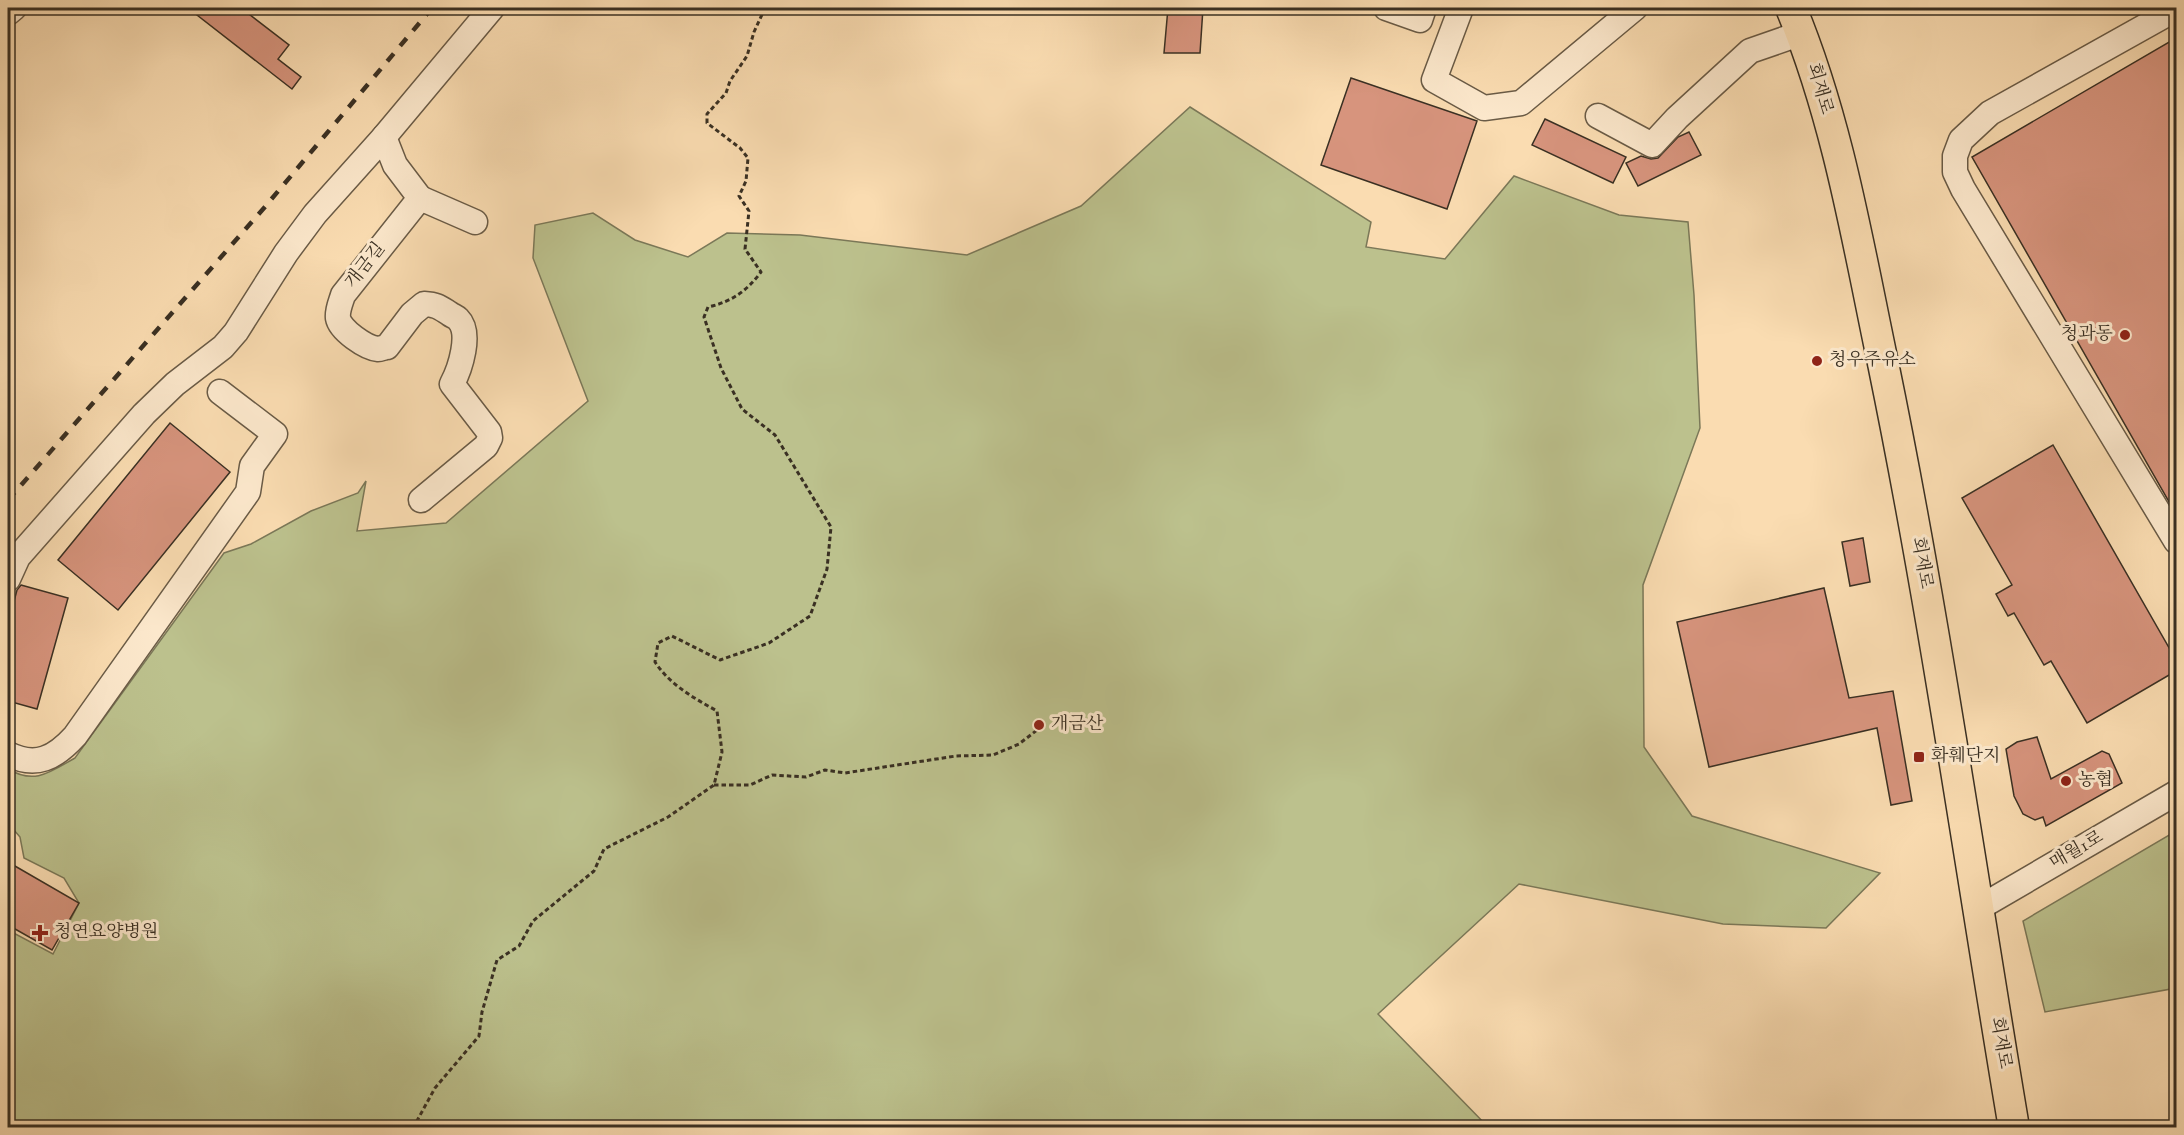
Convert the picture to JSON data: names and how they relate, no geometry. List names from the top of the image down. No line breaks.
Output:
{"streets":{"main road":["회재로"],"street":["개금길","매월1로"]},"crossings":[["회재로","매월1로"]],"places":{"other":["청과동","청우주유소","개금산","농협"],"transit":["화훼단지"],"health":["청연요양병원"]}}
